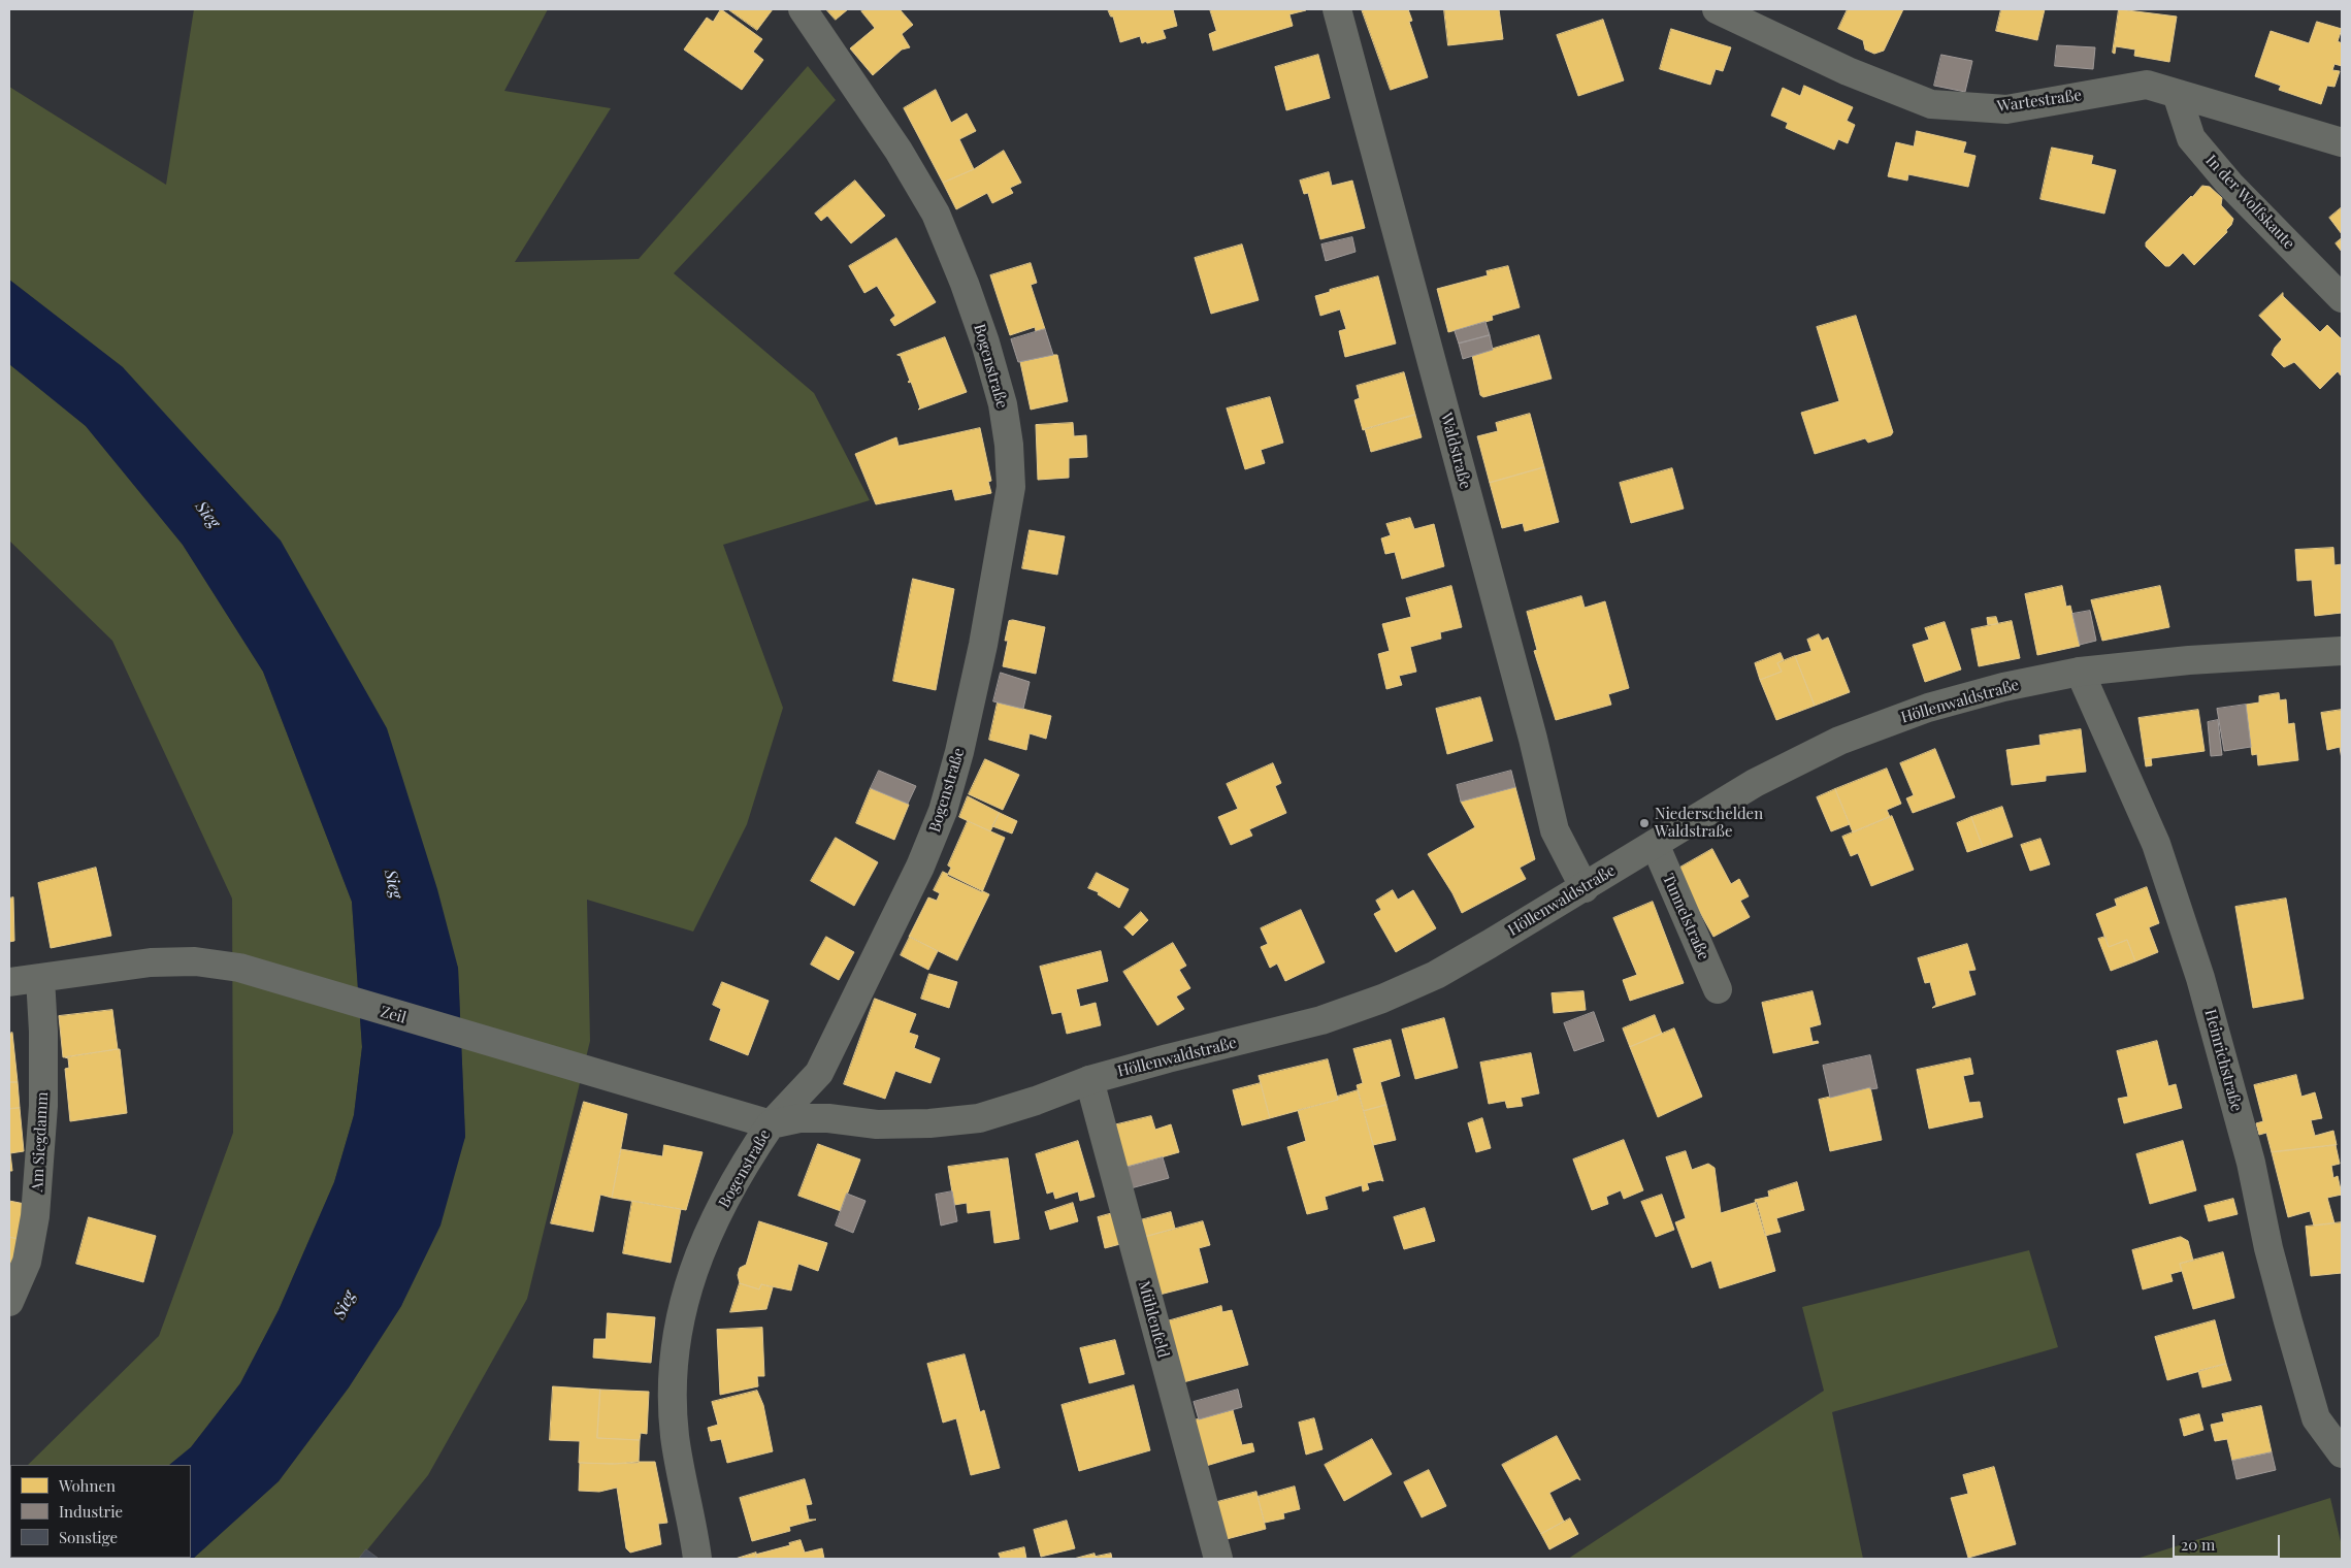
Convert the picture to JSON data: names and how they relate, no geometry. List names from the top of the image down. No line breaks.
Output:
{"streets":{"street":["Wartestraße","In der Wolfskaute","Bogenstraße","Waldstraße","Höllenwaldstraße","Tunnelstraße","Zeil","Heinrichstraße","Am Siegdamm","Mühlenfeld"]},"crossings":[["Wartestraße","In der Wolfskaute"],["Bogenstraße","Höllenwaldstraße"],["Bogenstraße","Zeil"],["Waldstraße","Höllenwaldstraße"],["Höllenwaldstraße","Tunnelstraße"],["Höllenwaldstraße","Zeil"],["Höllenwaldstraße","Heinrichstraße"],["Höllenwaldstraße","Mühlenfeld"],["Zeil","Am Siegdamm"]],"water":["Sieg"],"places":["Niederschelden Waldstraße"],"legend":["Wohnen","Industrie","Sonstige"],"scale_bar":"20 m"}
